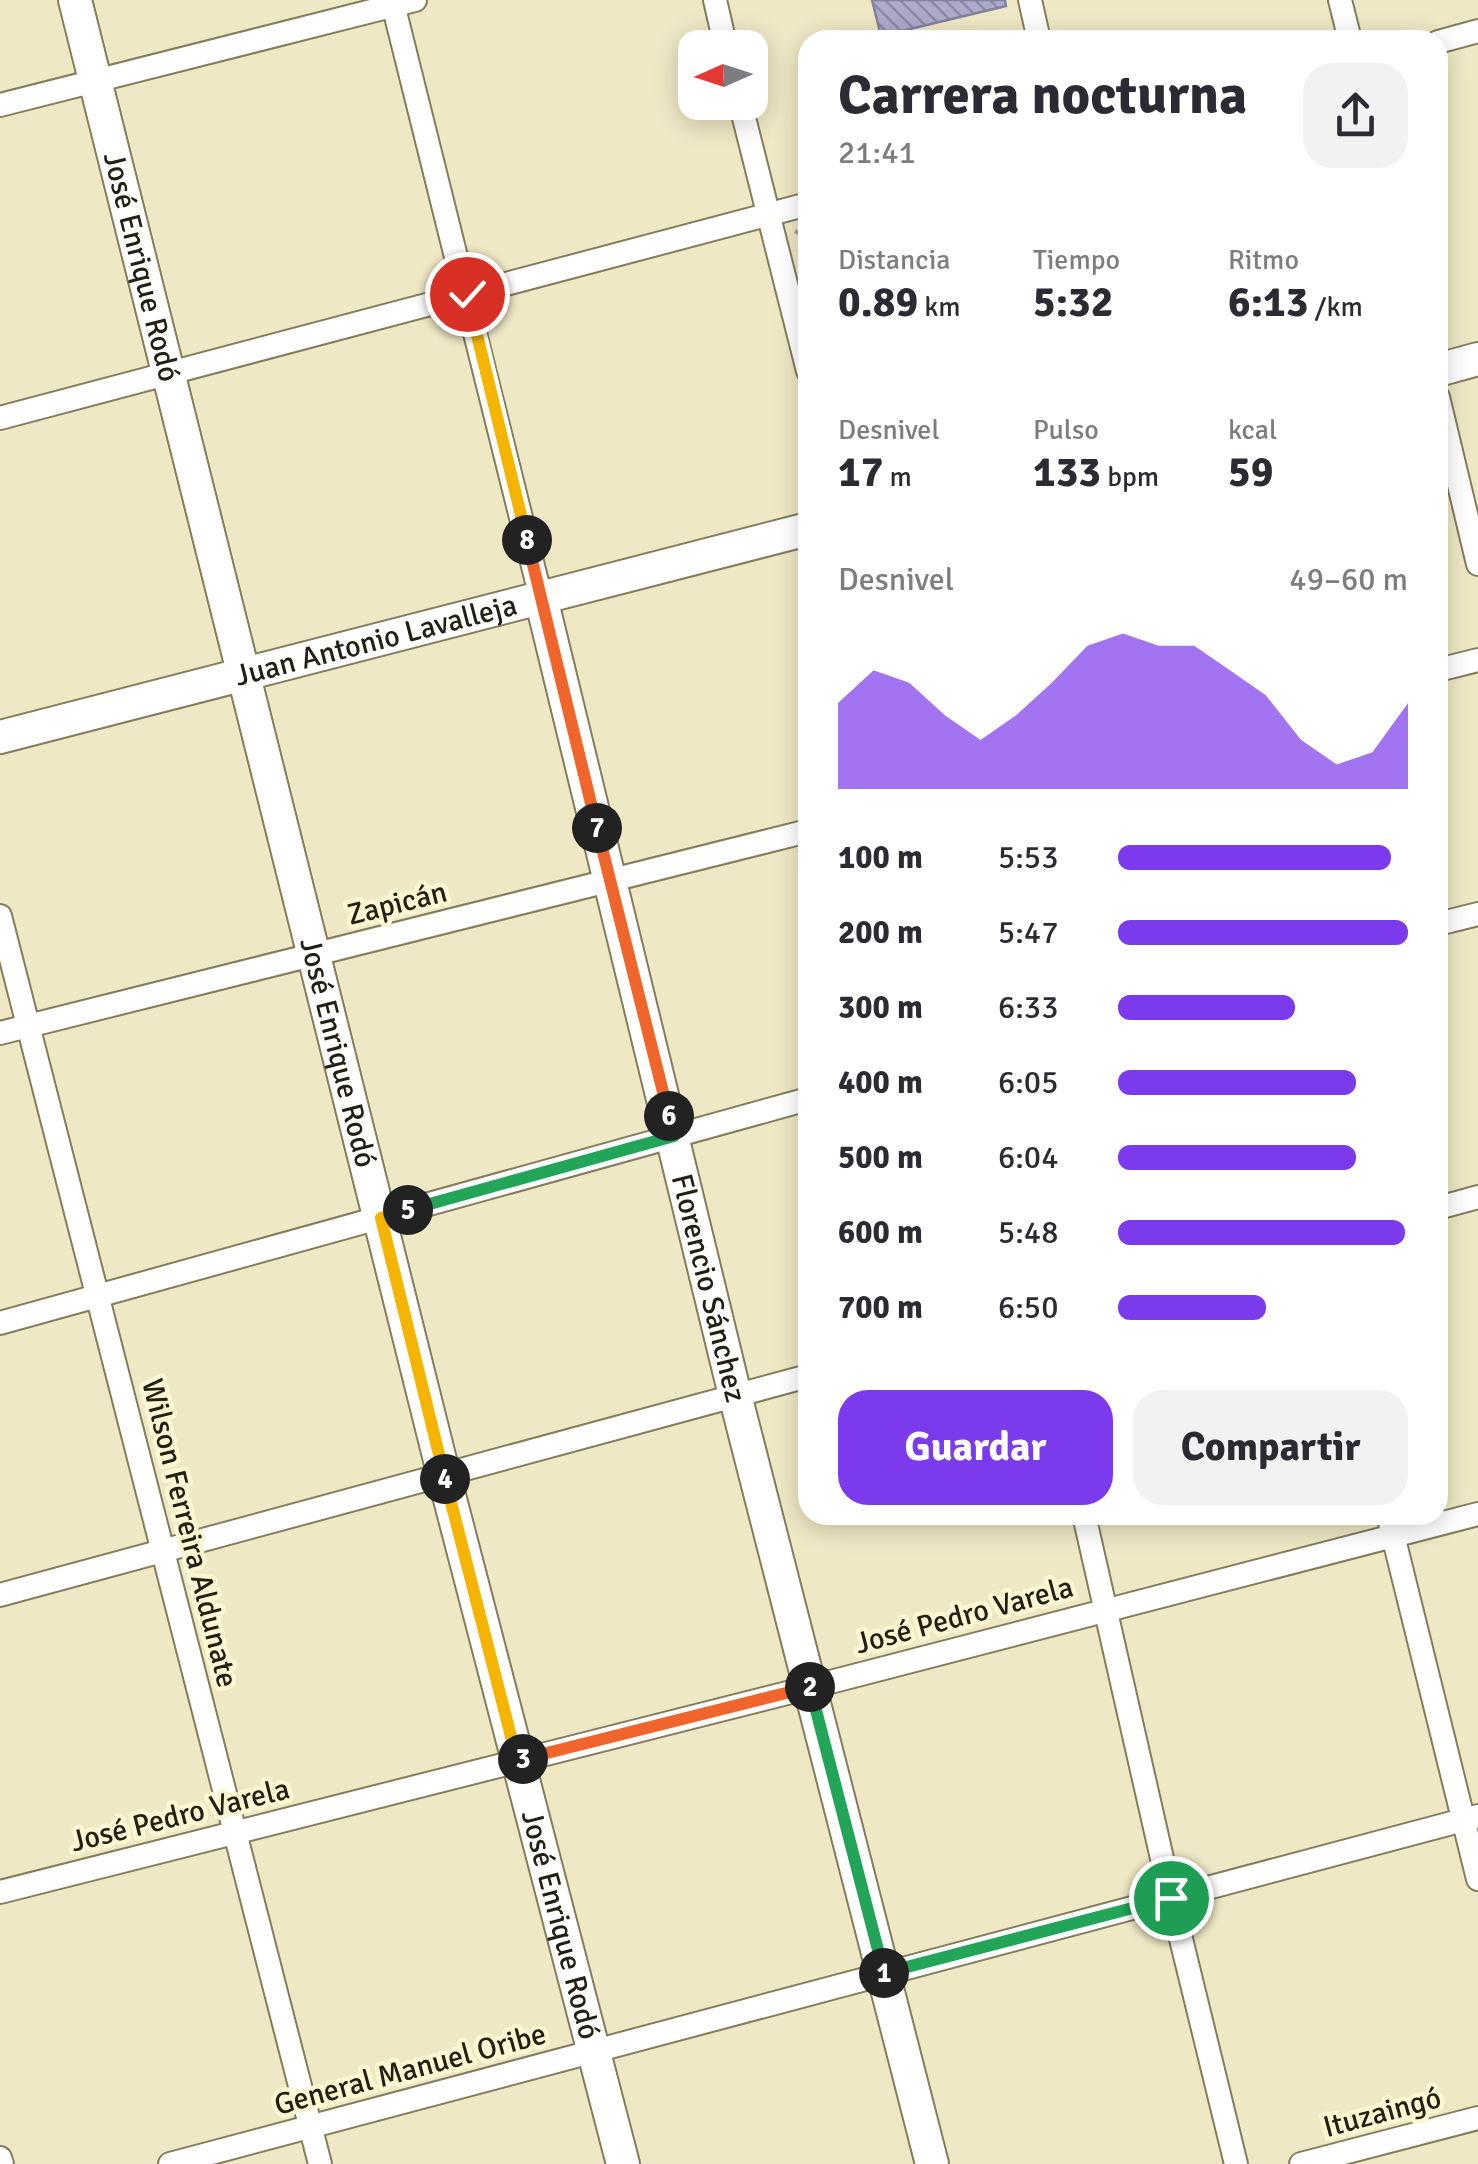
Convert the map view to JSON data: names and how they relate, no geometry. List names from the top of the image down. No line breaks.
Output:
{"streets":{"street":["José Enrique Rodó","Juan Antonio Lavalleja","Zapicán","Florencio Sánchez","Wilson Ferreira Aldunate","José Pedro Varela","General Manuel Oribe","Ituzaingó"]},"crossings":[["José Enrique Rodó","Juan Antonio Lavalleja"],["José Enrique Rodó","Zapicán"],["José Enrique Rodó","José Pedro Varela"],["José Enrique Rodó","General Manuel Oribe"],["Juan Antonio Lavalleja","Florencio Sánchez"],["Zapicán","Florencio Sánchez"],["Zapicán","Wilson Ferreira Aldunate"],["Florencio Sánchez","José Pedro Varela"],["Florencio Sánchez","General Manuel Oribe"],["Wilson Ferreira Aldunate","José Pedro Varela"],["Wilson Ferreira Aldunate","General Manuel Oribe"]],"north":"left","page":{"heading":["Carrera nocturna","21:41"],"stats":[["Distancia","0.89 km"],["Tiempo","5:32"],["Ritmo","6:13 /km"],["Desnivel","17 m"],["Pulso","133 bpm"],["kcal","59"]],"pins":["8","7","6","5","4","2","3","1"],"chart":["Desnivel","49–60 m"],"list":[{"name":"100 m","note":"5:53"},{"name":"200 m","note":"5:47"},{"name":"300 m","note":"6:33"},{"name":"400 m","note":"6:05"},{"name":"500 m","note":"6:04"},{"name":"600 m","note":"5:48"},{"name":"700 m","note":"6:50"}],"buttons":["Guardar","Compartir"]}}
